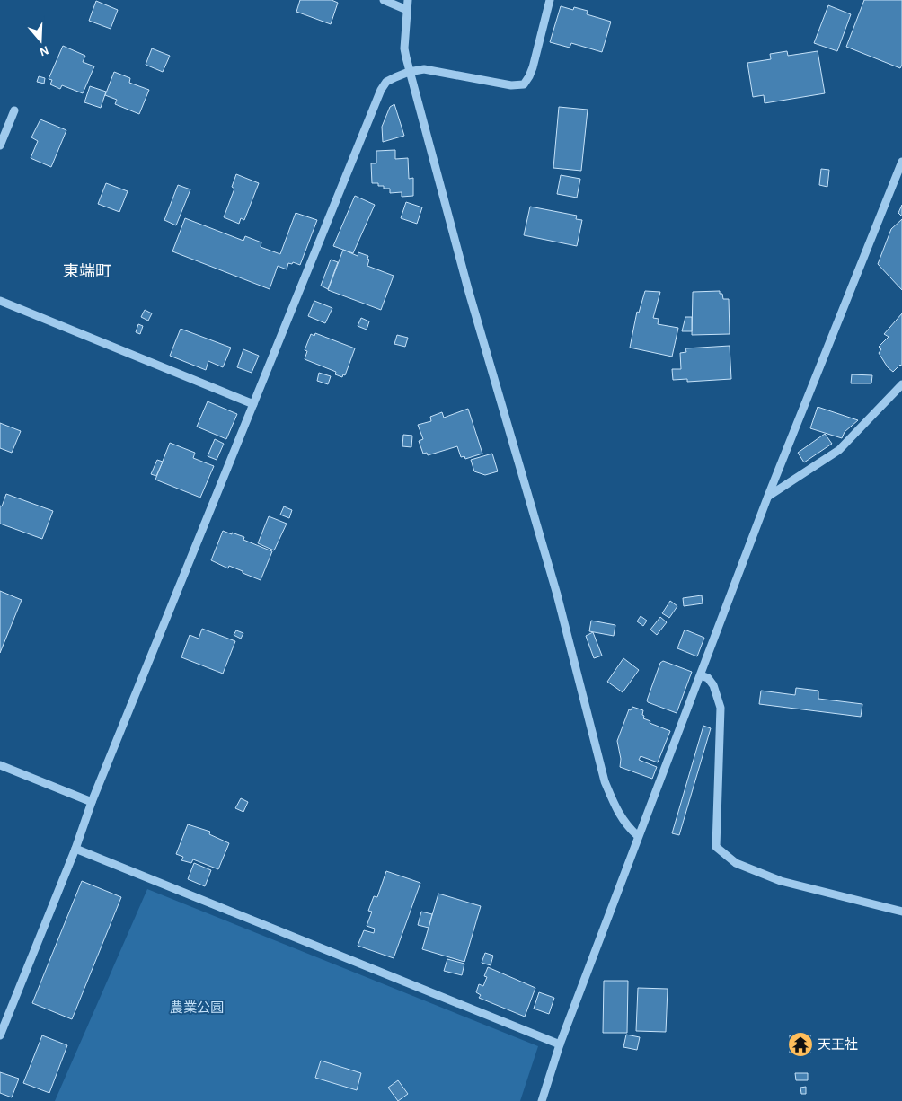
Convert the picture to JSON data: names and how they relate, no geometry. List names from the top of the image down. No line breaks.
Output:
{"districts":["東端町"],"parks":["農業公園"],"places":{"temple":["天王社"]},"north":"bottom"}
